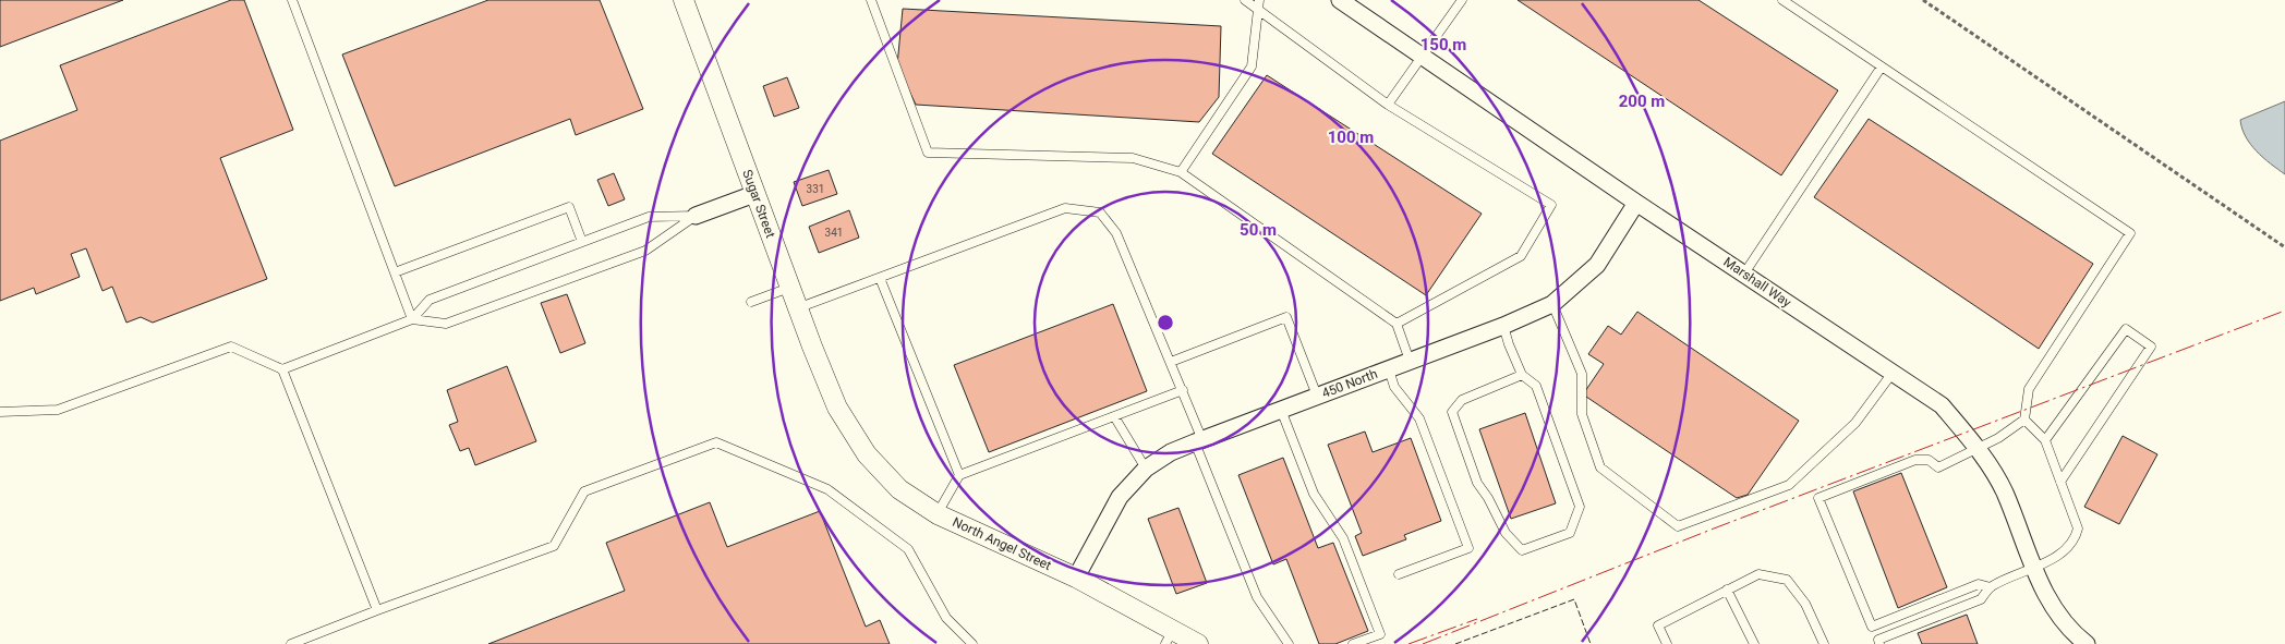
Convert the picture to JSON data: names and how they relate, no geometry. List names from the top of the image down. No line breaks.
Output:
{"streets":{"street":["Sugar Street","Marshall Way","450 North","North Angel Street"]},"crossings":[["Sugar Street","North Angel Street"],["Marshall Way","450 North"],["450 North","North Angel Street"]],"house_numbers":["331","341"],"rings":["150 m","200 m","100 m","50 m"]}
